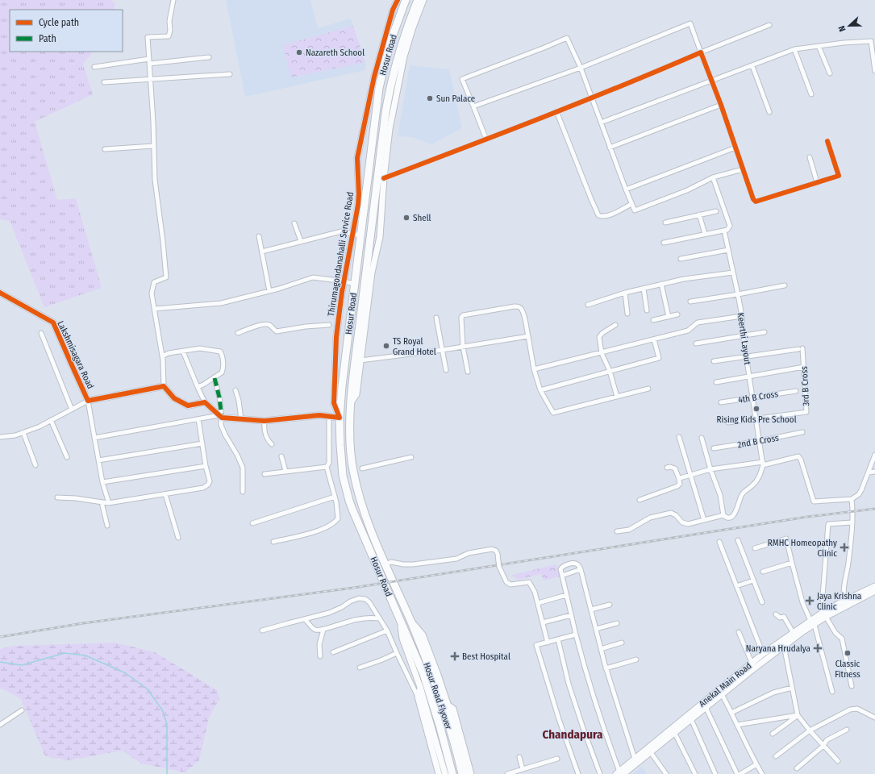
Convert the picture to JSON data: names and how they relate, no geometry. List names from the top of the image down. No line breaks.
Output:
{"streets":{"highway":["Hosur Road","Hosur Road Flyover"],"street":["Thirumagondanahalli Service Road","Keerthi Layout","Lakshmisagara Road","3rd B Cross","4th B Cross","2nd B Cross","Anekal Main Road"]},"crossings":[["Hosur Road","Thirumagondanahalli Service Road"],["Hosur Road","Hosur Road Flyover"],["Keerthi Layout","3rd B Cross"],["Keerthi Layout","4th B Cross"],["Keerthi Layout","2nd B Cross"]],"districts":["Chandapura"],"places":{"other":["Nazareth School","Sun Palace","Shell","TS Royal Grand Hotel","Rising Kids Pre School","Classic Fitness"],"health":["RMHC Homeopathy Clinic","Jaya Krishna Clinic","Naryana Hrudalya","Best Hospital"]},"legend":["Cycle path","Path"],"north":"left"}
